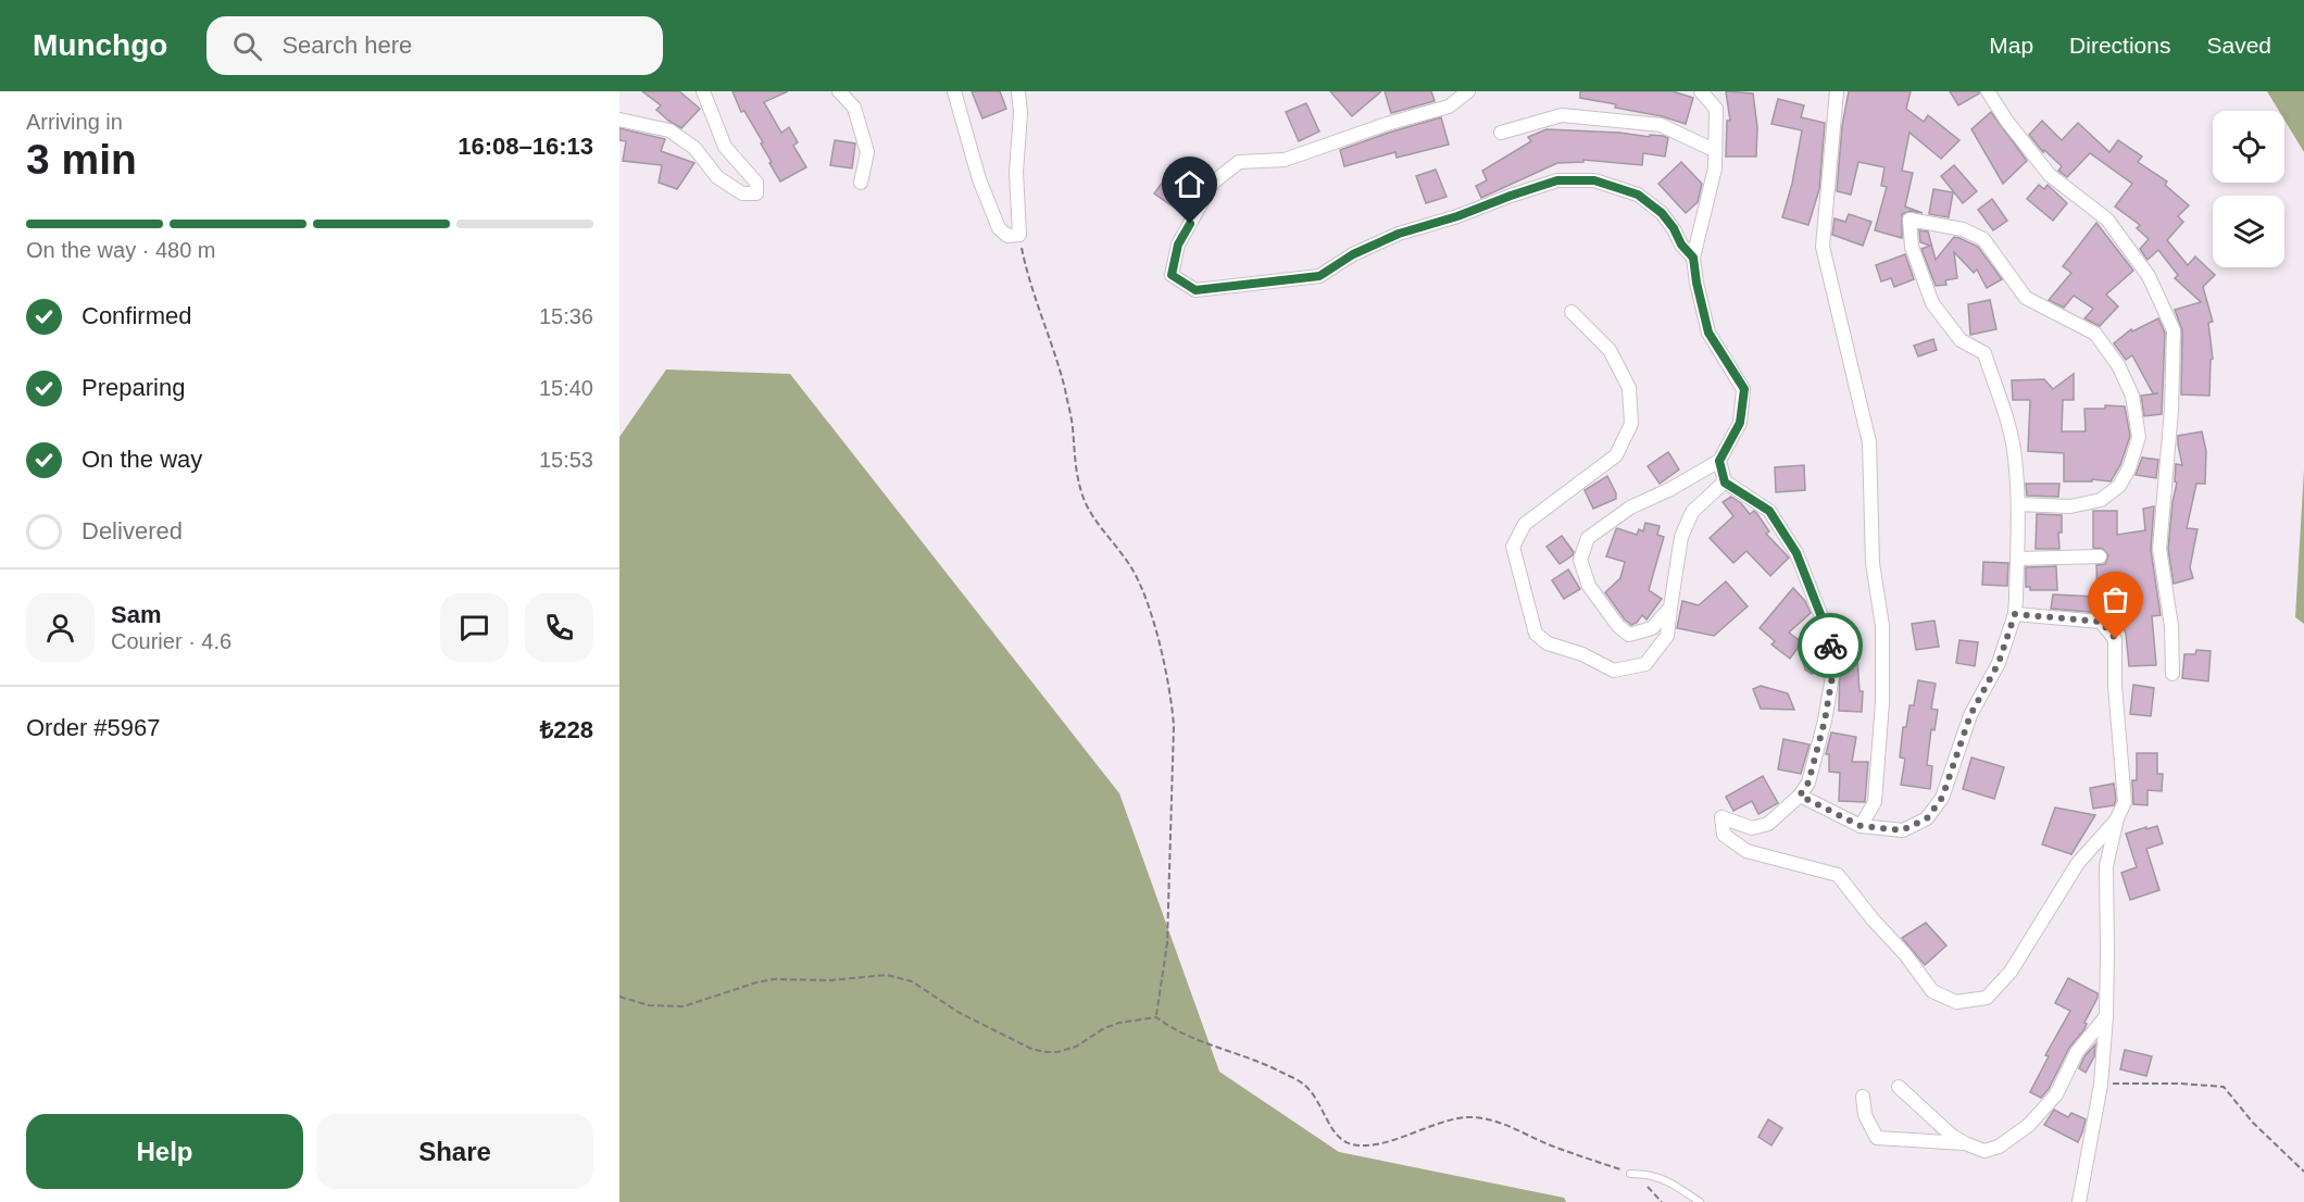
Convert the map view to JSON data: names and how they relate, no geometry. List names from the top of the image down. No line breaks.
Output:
{"page":{"header":"Munchgo","search":"Search here","nav":["Map","Directions","Saved"],"heading":["3 min","Arriving in","16:08–16:13"],"panel":["Sam","Courier · 4.6","Order #5967","₺228"],"bar":"On the way · 480 m","list":[["Confirmed","15:36"],["Preparing","15:40"],["On the way","15:53"],"Delivered"],"buttons":["Help","Share"]}}
